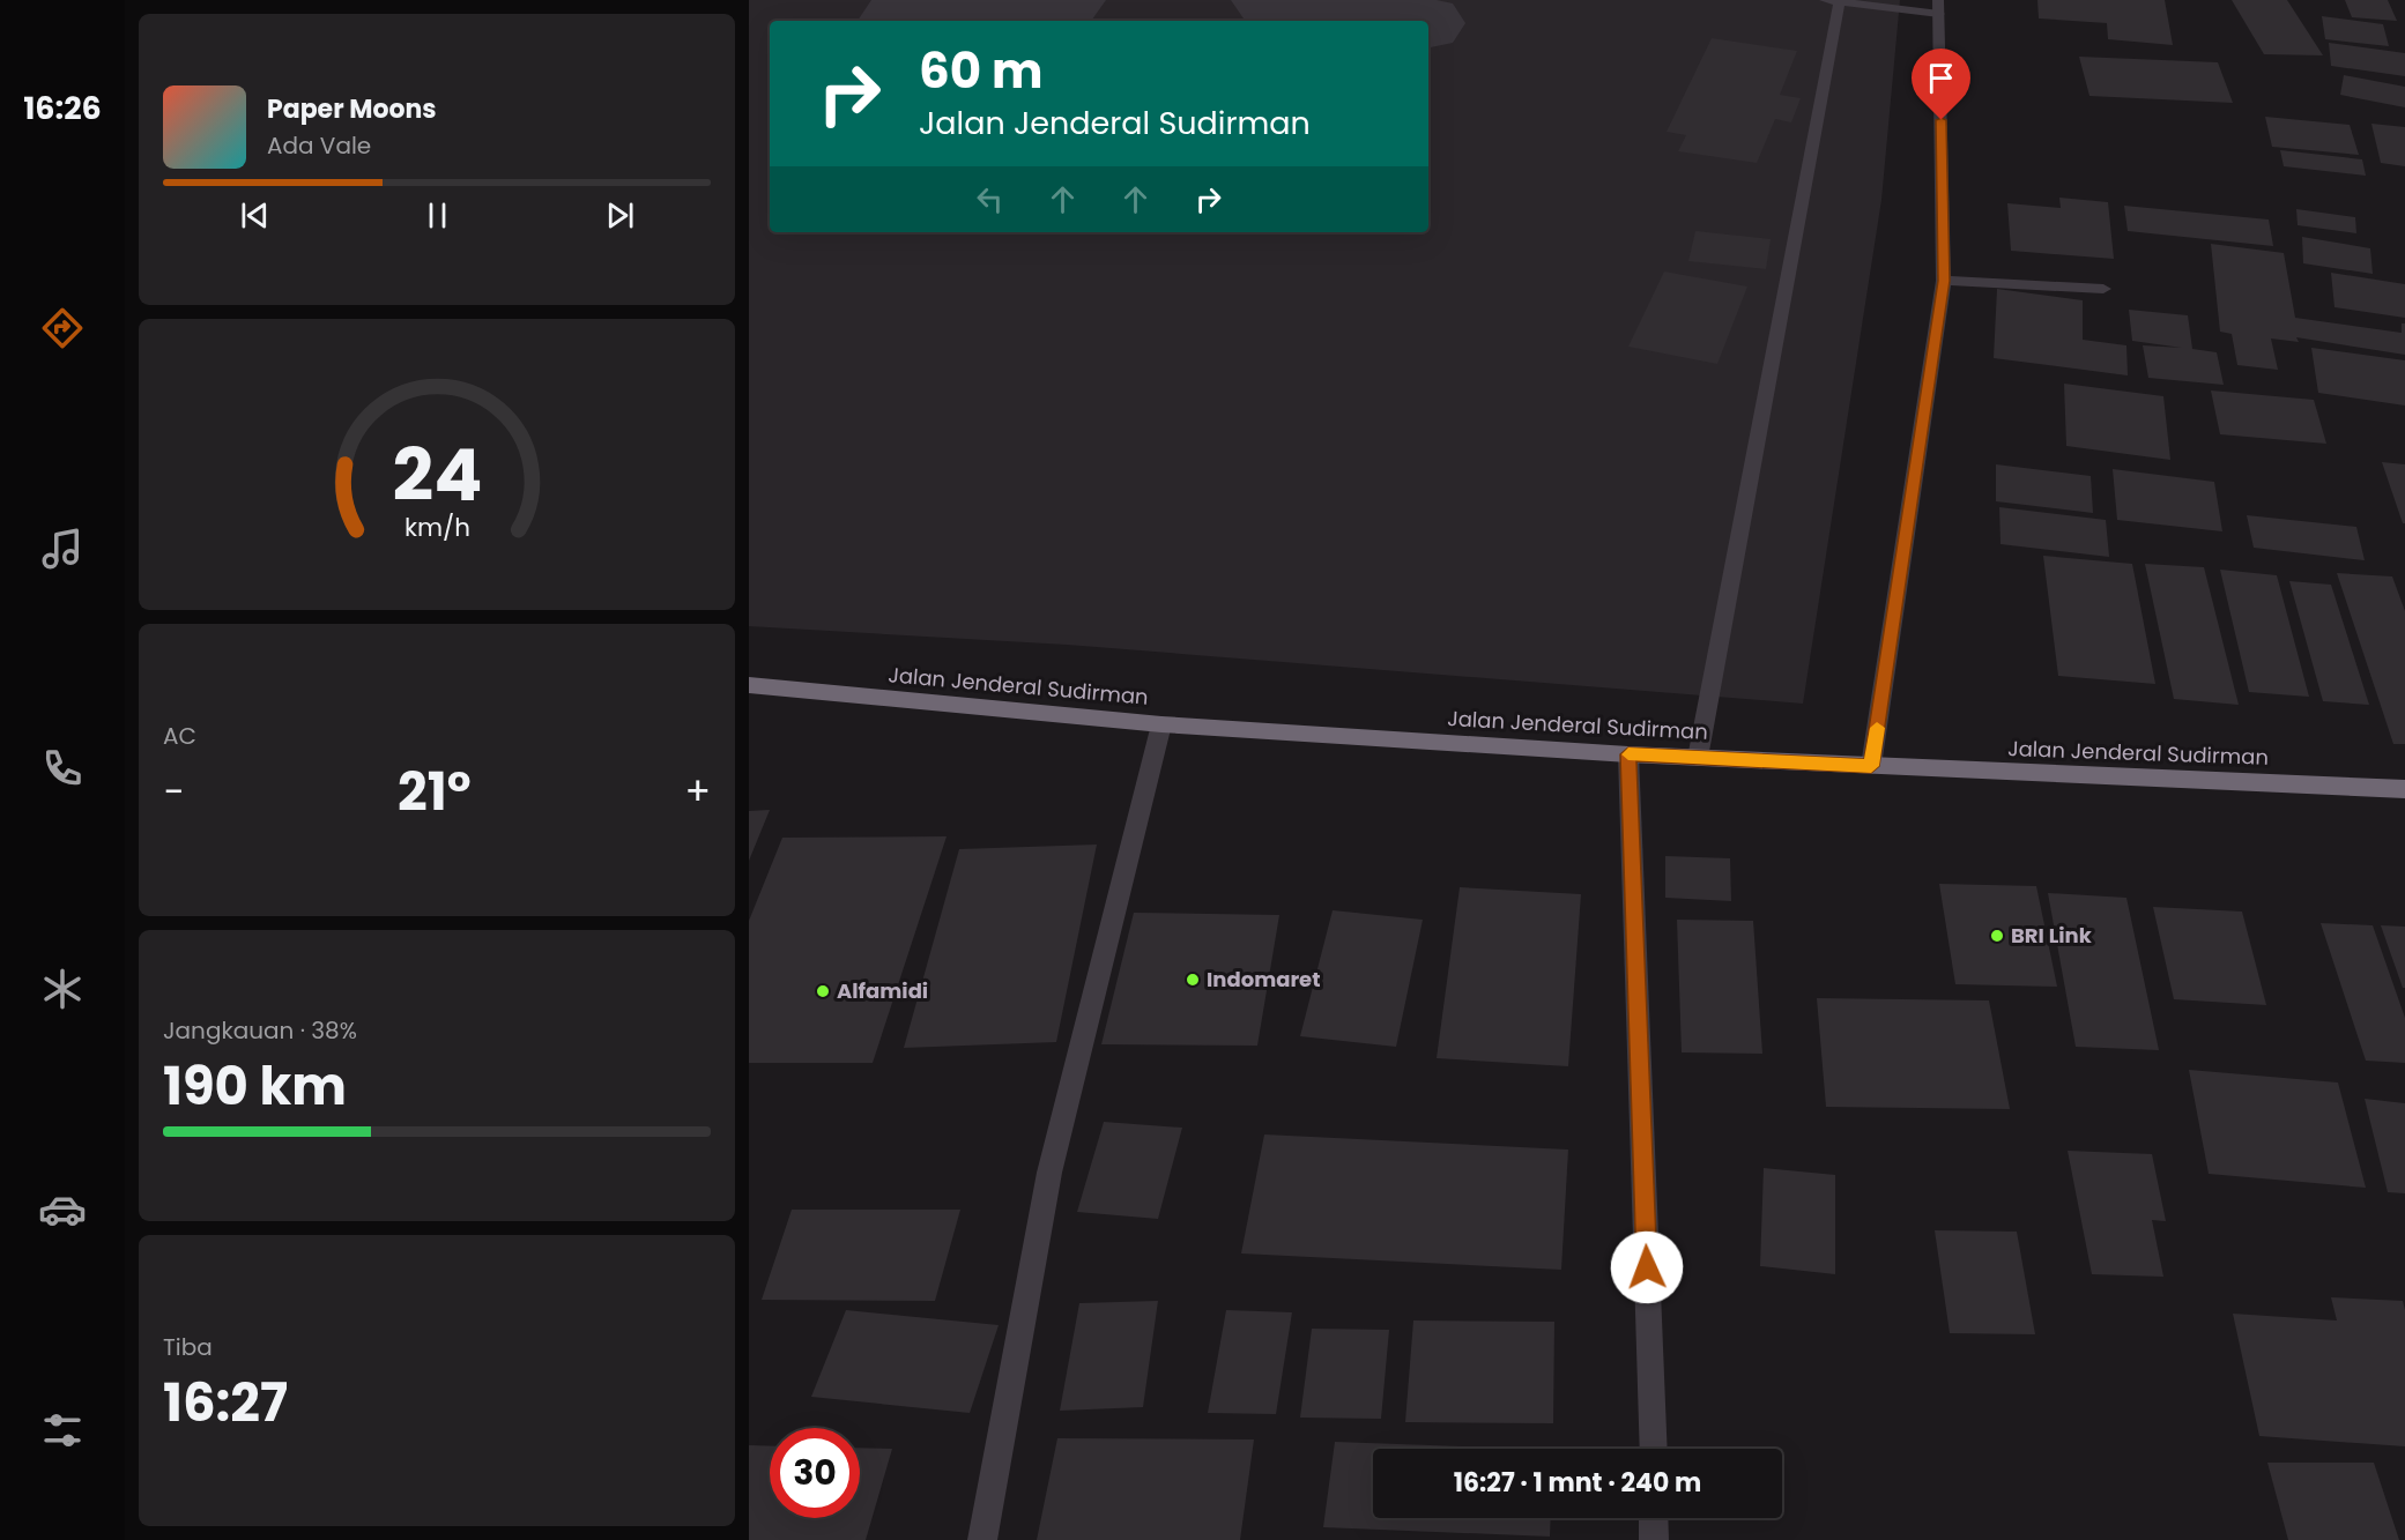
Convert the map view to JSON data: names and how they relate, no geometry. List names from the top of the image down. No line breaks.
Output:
{"streets":{"highway":["Jalan Jenderal Sudirman"]},"places":["BRI Link","Indomaret","Alfamidi"],"page":{"tabs":"16:26","turn":["60 m","Jalan Jenderal Sudirman"],"song":["Paper Moons","Ada Vale"],"tile":["AC",["Jangkauan · 38%","190 km"],["Tiba","16:27"]],"heat":["−","21°","+"],"limit":"30","trip":"16:27 · 1 mnt · 240 m","gauge":["24","km/h"]}}
